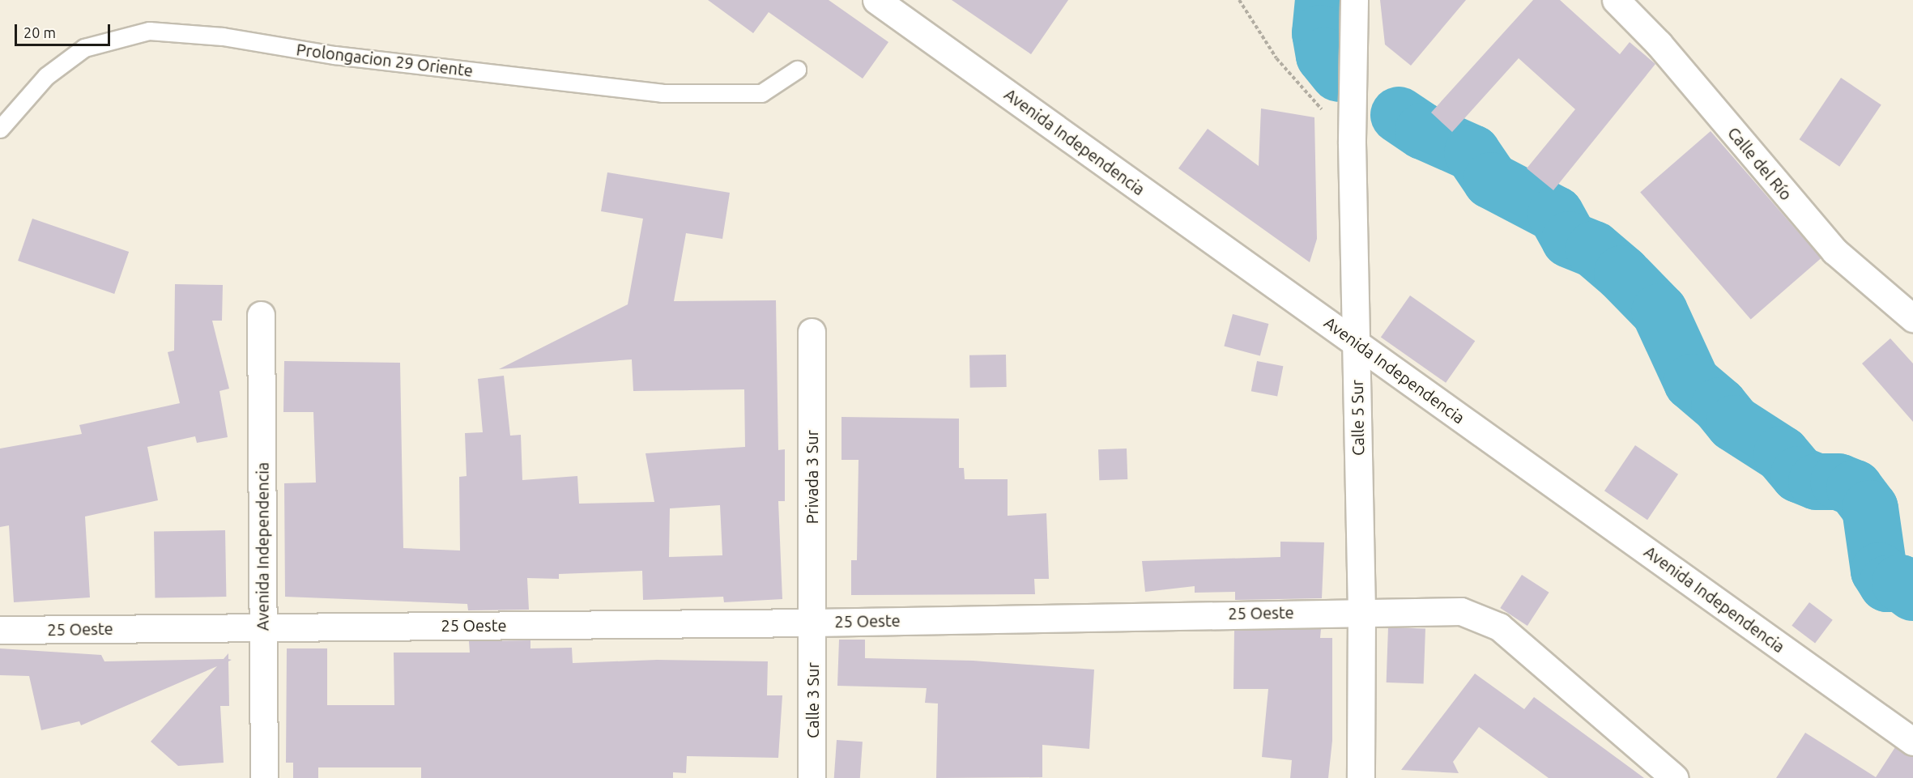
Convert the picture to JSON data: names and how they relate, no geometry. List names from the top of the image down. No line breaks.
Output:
{"streets":{"street":["Avenida Independencia","Calle del Río","Calle 5 Sur","Privada 3 Sur","25 Oeste","Calle 3 Sur"],"lane":["Prolongacion 29 Oriente"]},"crossings":[["Avenida Independencia","Calle 5 Sur"],["Avenida Independencia","25 Oeste"],["Calle 5 Sur","25 Oeste"],["Privada 3 Sur","25 Oeste"],["Privada 3 Sur","Calle 3 Sur"],["25 Oeste","Calle 3 Sur"]],"scale_bar":"20 m"}
